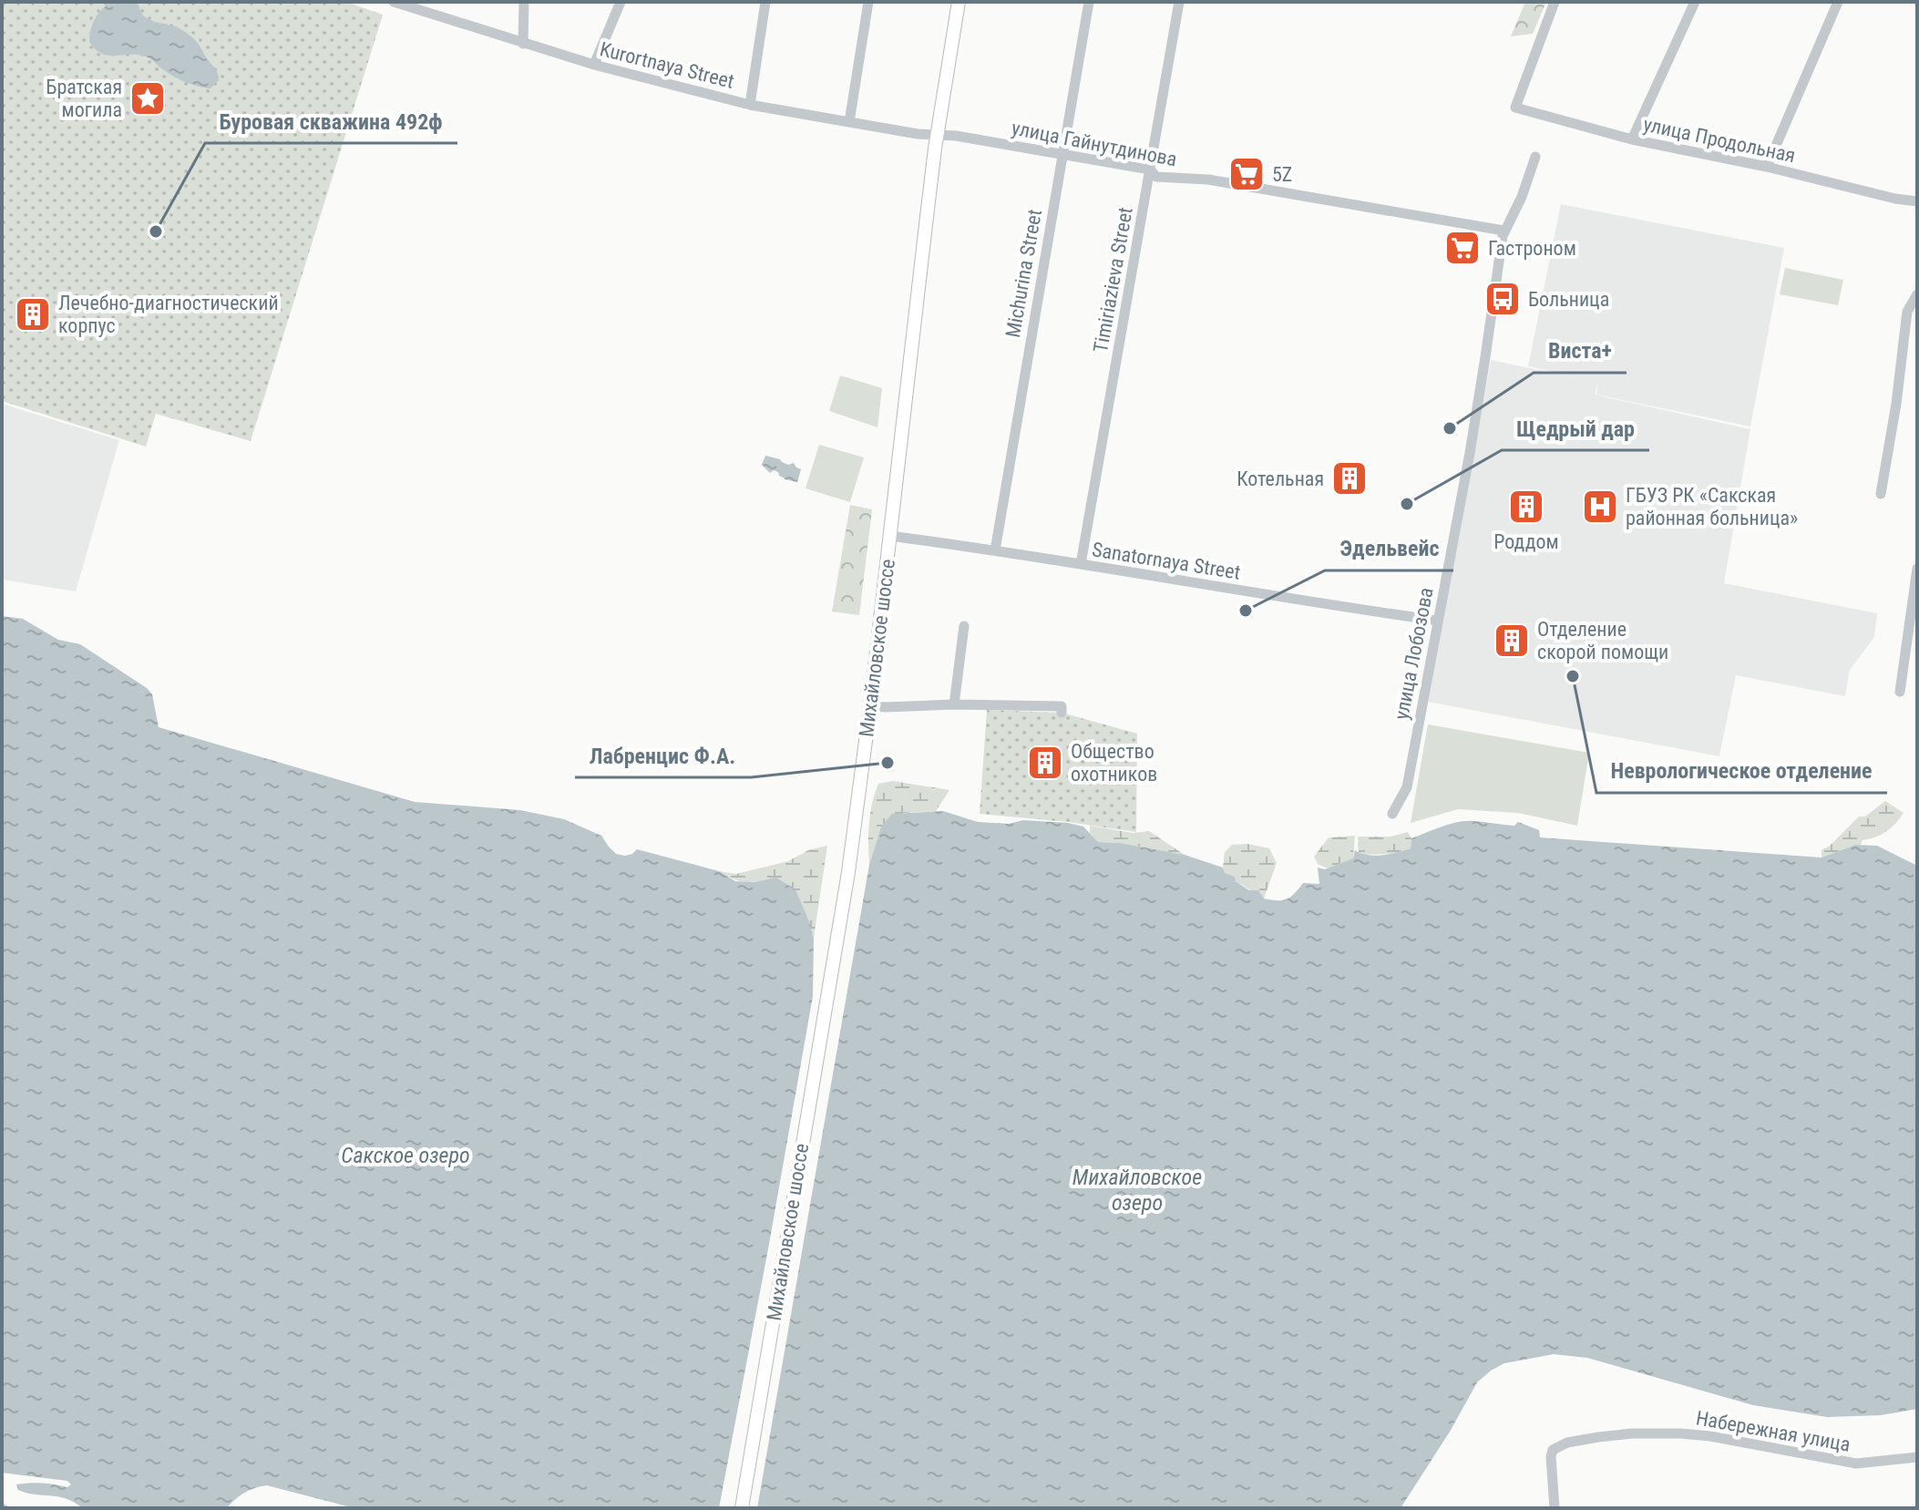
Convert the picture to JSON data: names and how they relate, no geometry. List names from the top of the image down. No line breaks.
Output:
{"streets":{"main road":["Михайловское шоссе"],"street":["Kurortnaya Street","улица Продольная","улица Гайнутдинова","Michurina Street","Timiriazieva Street","Sanatornaya Street","улица Лобозова","Набережная улица"]},"crossings":[["Kurortnaya Street","улица Гайнутдинова"],["Kurortnaya Street","Михайловское шоссе"],["улица Гайнутдинова","Michurina Street"],["улица Гайнутдинова","Timiriazieva Street"],["улица Гайнутдинова","Михайловское шоссе"],["улица Гайнутдинова","улица Лобозова"],["Michurina Street","Sanatornaya Street"],["Timiriazieva Street","Sanatornaya Street"],["Sanatornaya Street","Михайловское шоссе"],["Sanatornaya Street","улица Лобозова"]],"water":["Сакское озеро","Михайловское озеро"],"places":{"place":["Братская могила"],"supermarket":["5Z","Гастроном"],"other":["Буровая скважина 492ф","Виста+","Щедрый дар","Эдельвейс","Неврологическое отделение","Лабренцис Ф.А."],"bus stop":["Больница"],"building":["Лечебно-диагностический корпус","Котельная","Роддом","Отделение скорой помощи","Общество охотников"],"hospital":["ГБУЗ РК «Сакская районная больница»"]}}
